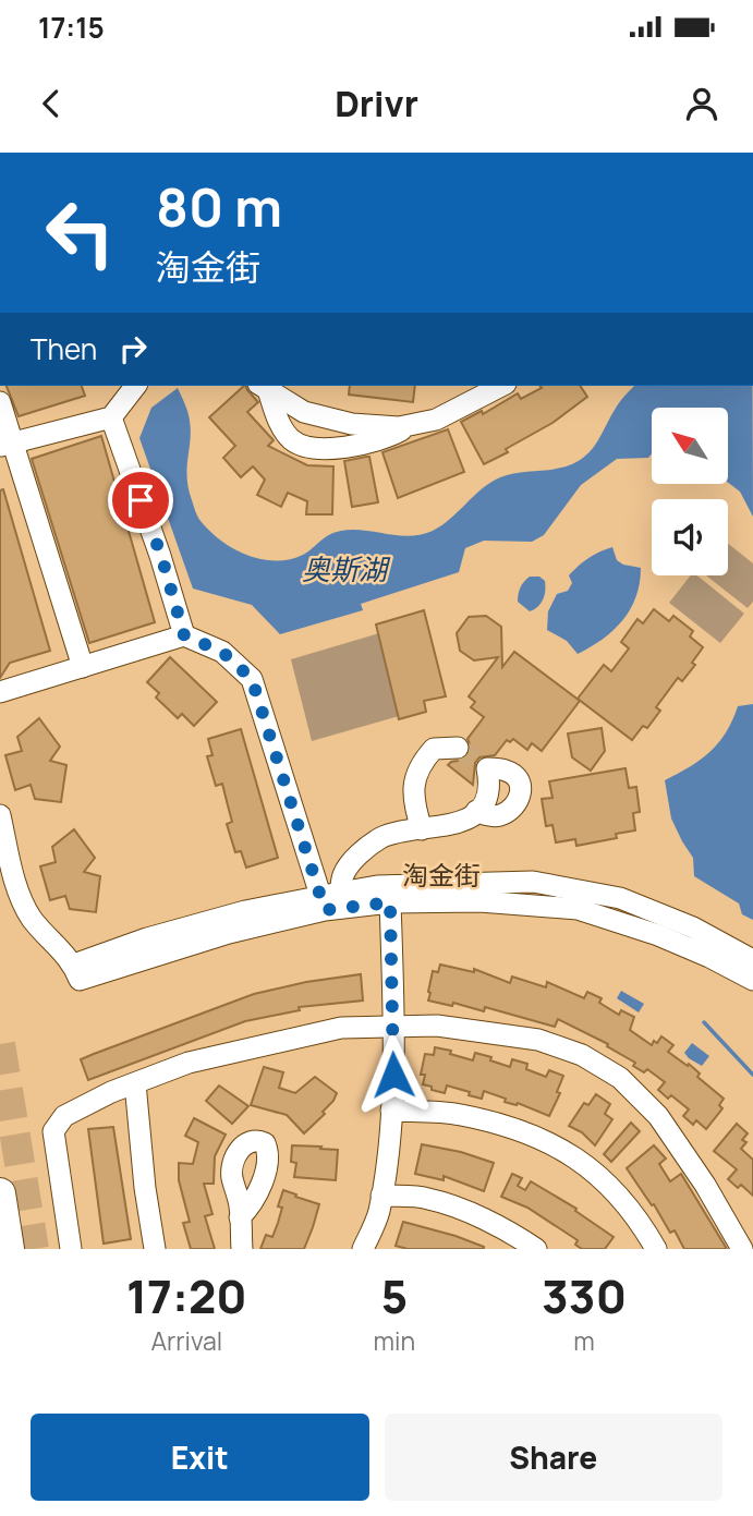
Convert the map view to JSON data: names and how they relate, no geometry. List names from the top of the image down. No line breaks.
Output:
{"streets":{"street":["淘金街"]},"water":["奥斯湖"],"north":"top left","page":{"status":"17:15","header":"Drivr","turn":["80 m","淘金街"],"then":"Then","eta":["17:20","Arrival","5","min","330","m"],"buttons":["Exit","Share"]}}
